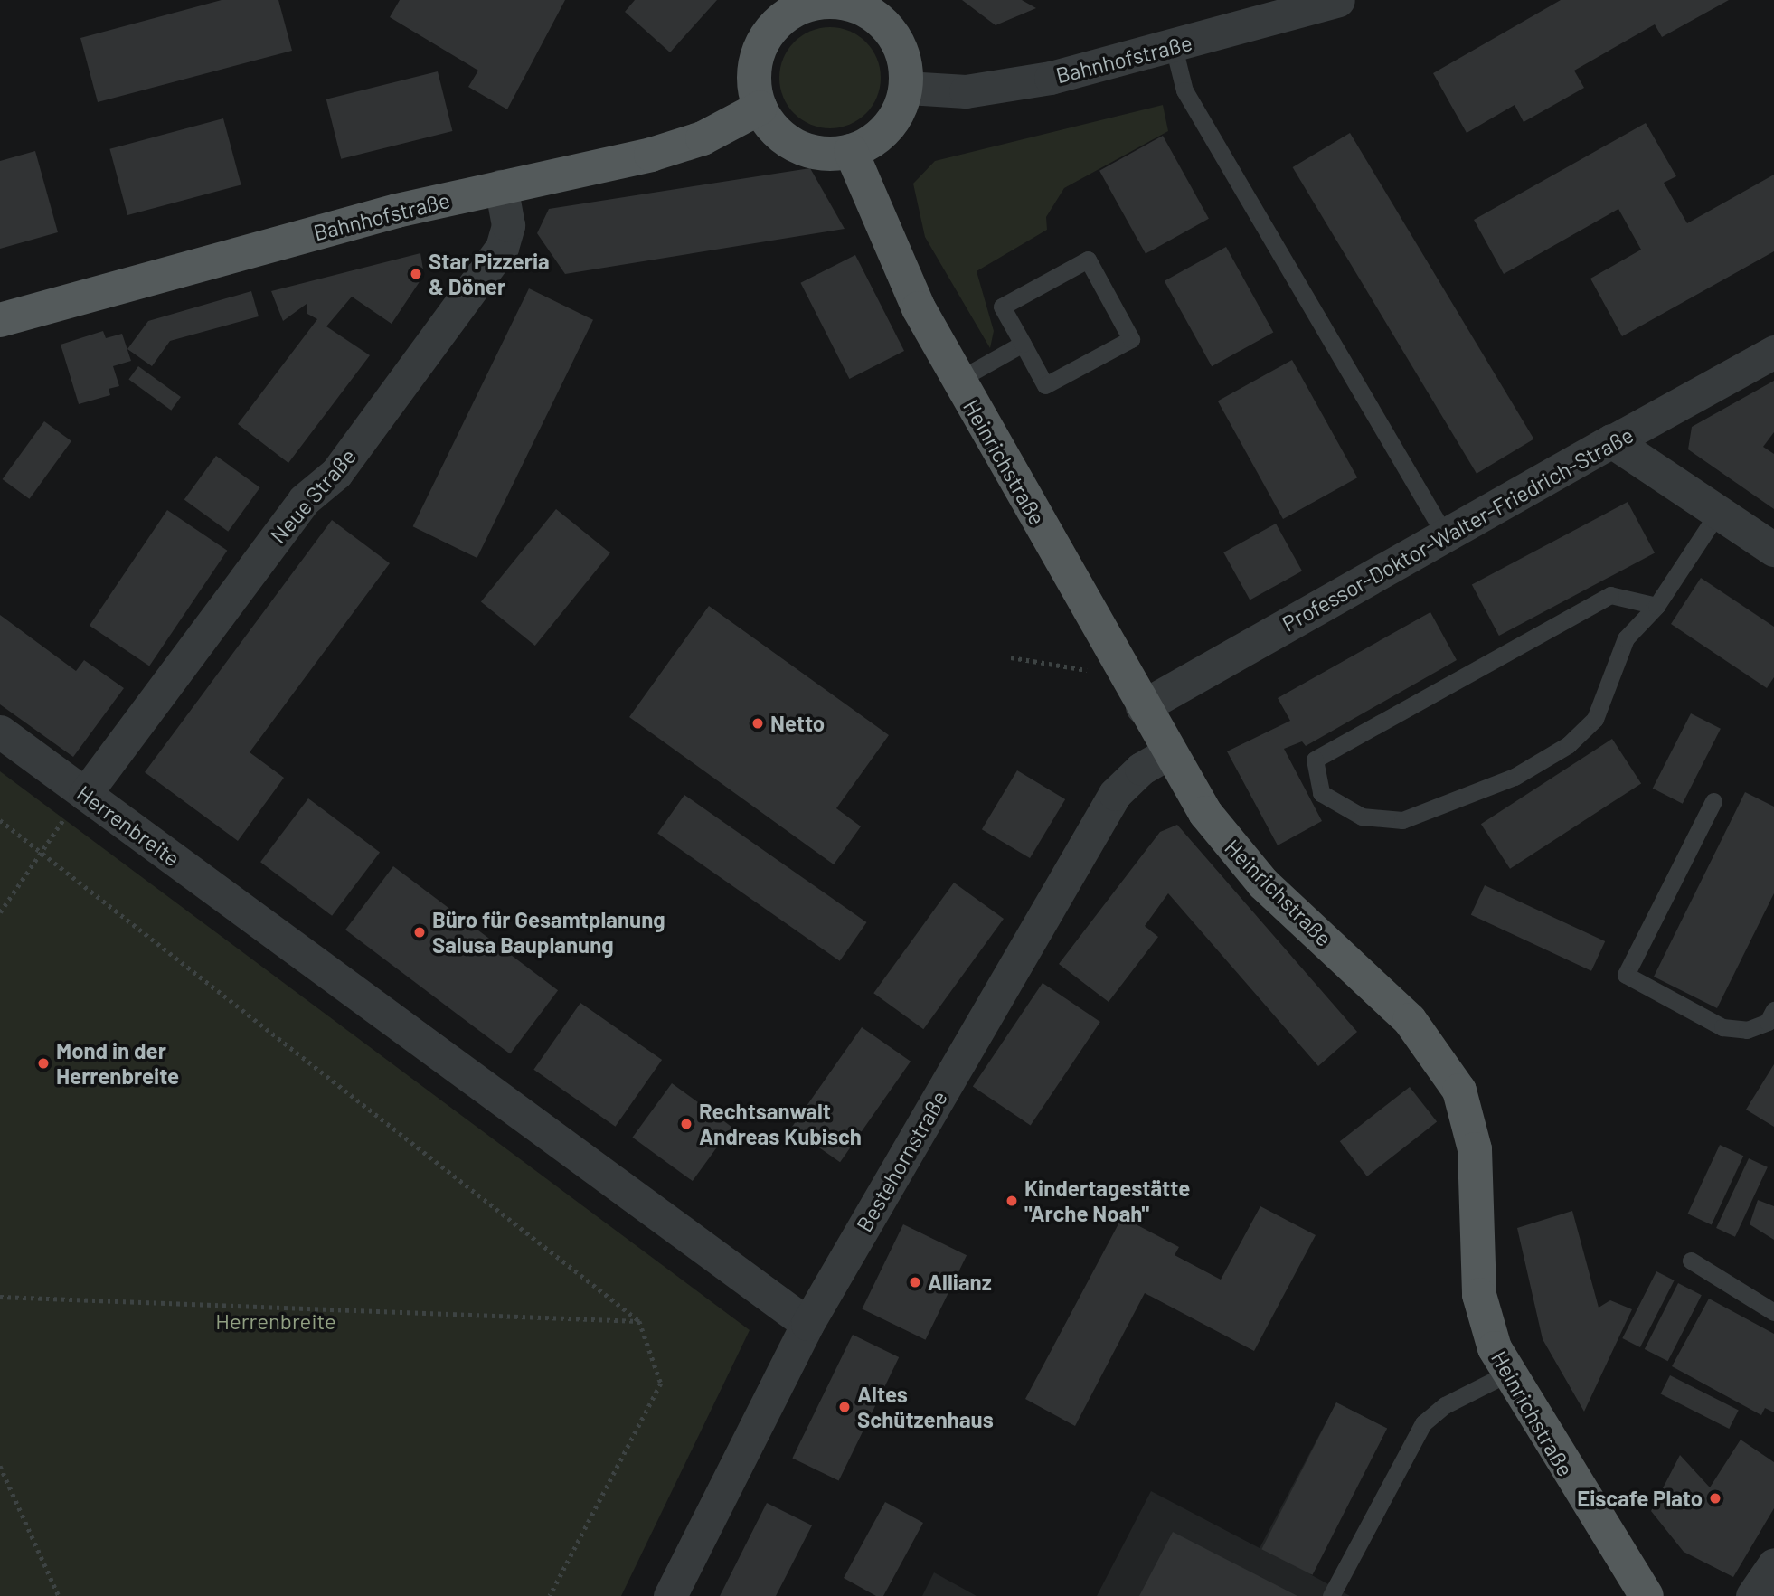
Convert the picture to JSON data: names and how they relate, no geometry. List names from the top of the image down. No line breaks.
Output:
{"streets":{"main road":["Bahnhofstraße","Heinrichstraße"],"street":["Neue Straße","Professor-Doktor-Walter-Friedrich-Straße","Herrenbreite","Bestehornstraße"]},"crossings":[["Bahnhofstraße","Heinrichstraße"],["Bahnhofstraße","Neue Straße"],["Heinrichstraße","Professor-Doktor-Walter-Friedrich-Straße"],["Heinrichstraße","Bestehornstraße"],["Neue Straße","Herrenbreite"],["Herrenbreite","Bestehornstraße"]],"parks":["Herrenbreite"],"places":["Star Pizzeria & Döner","Netto","Büro für Gesamtplanung Salusa Bauplanung","Mond in der Herrenbreite","Rechtsanwalt Andreas Kubisch","Kindertagestätte \"Arche Noah\"","Allianz","Altes Schützenhaus","Eiscafe Plato"]}
